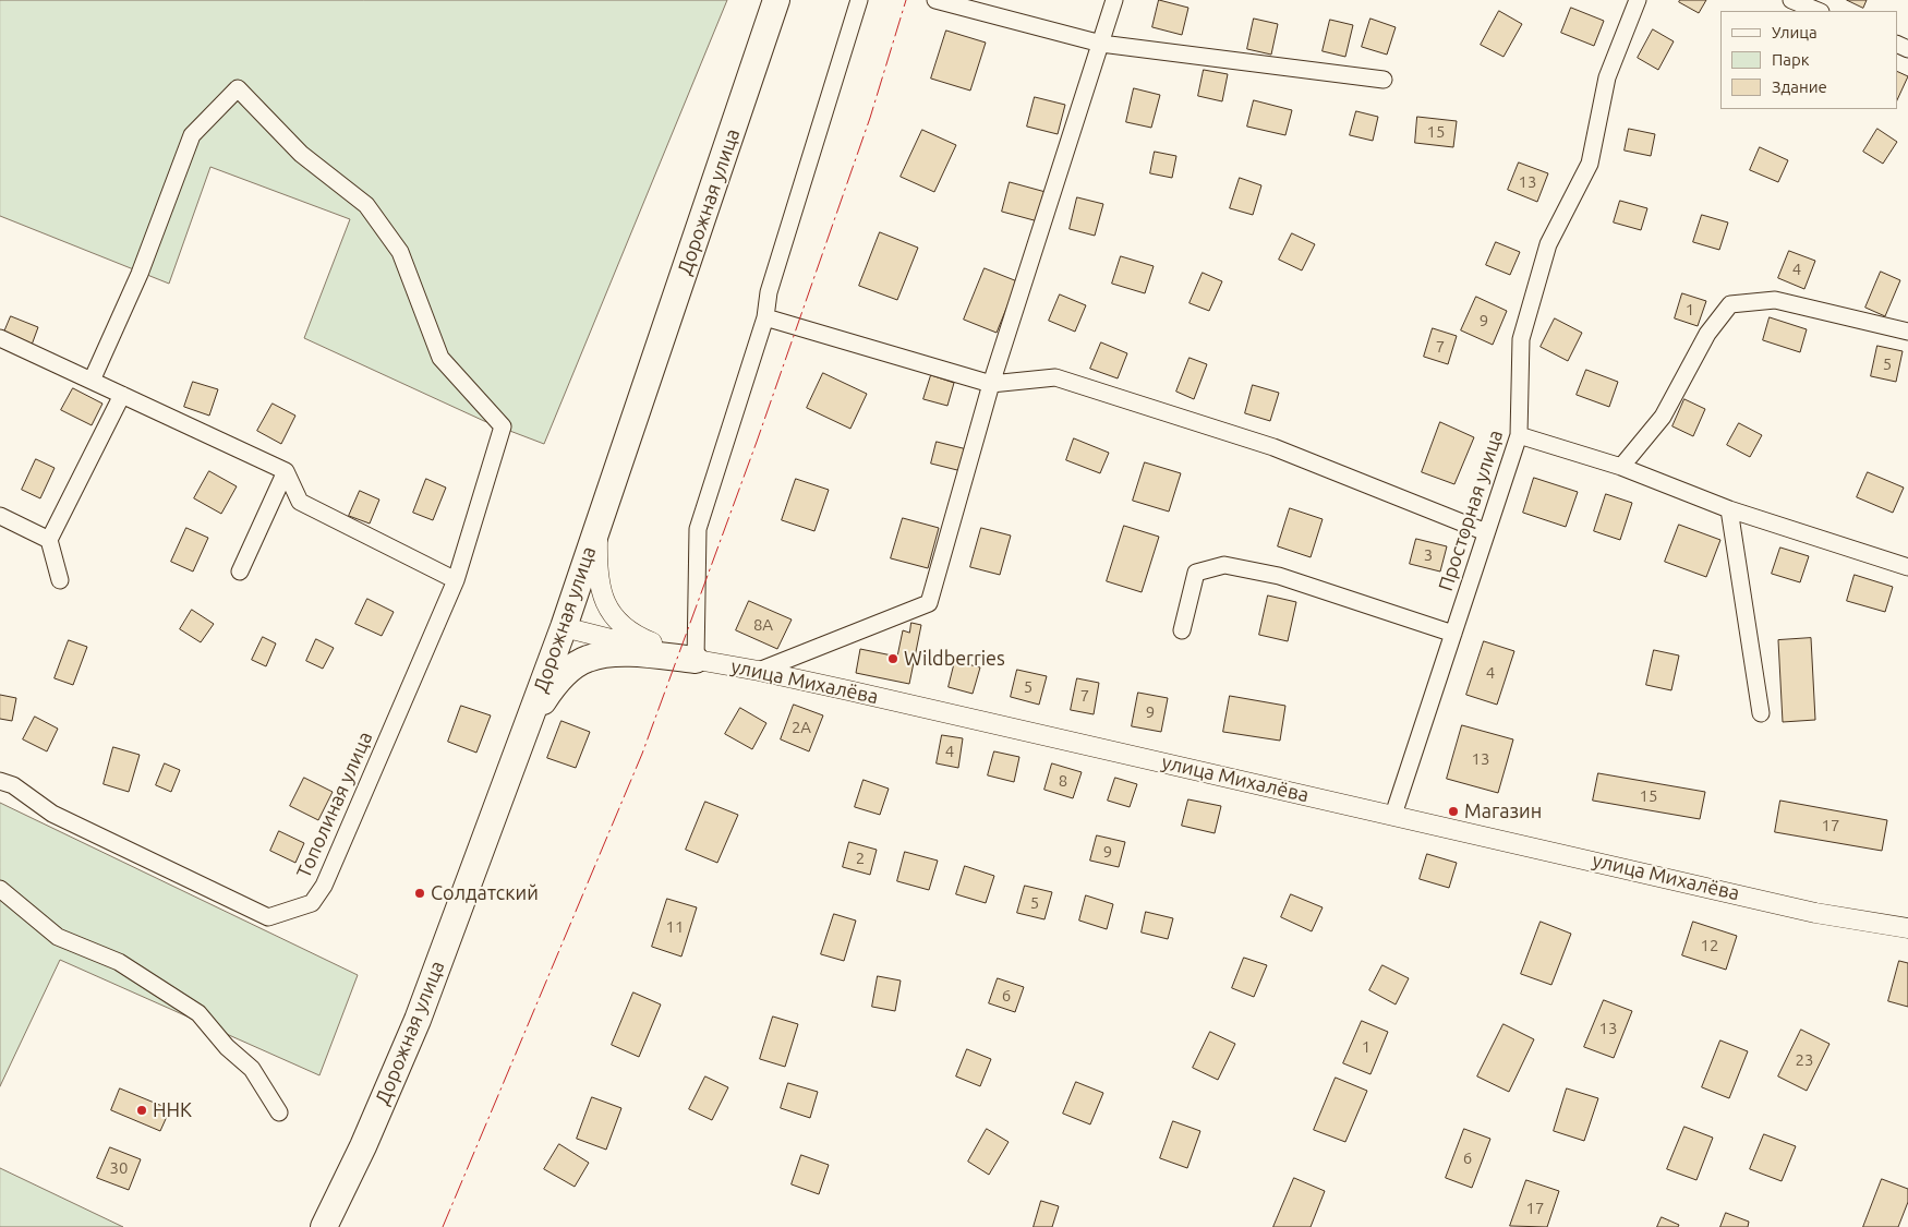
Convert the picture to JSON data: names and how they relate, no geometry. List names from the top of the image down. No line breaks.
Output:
{"streets":{"highway":["Дорожная улица"],"street":["Просторная улица","улица Михалёва","Тополиная улица"]},"crossings":[["Дорожная улица","улица Михалёва"],["Просторная улица","улица Михалёва"]],"places":["Wildberries","Магазин","Солдатский","ННК"],"house_numbers":["15","13","4","1","9","7","5","3","8А","4","5","7","9","2А","4","13","8","15","17","9","2","5","11","12","6","13","1","23","6","30","17"],"legend":["Улица","Парк","Здание"]}
